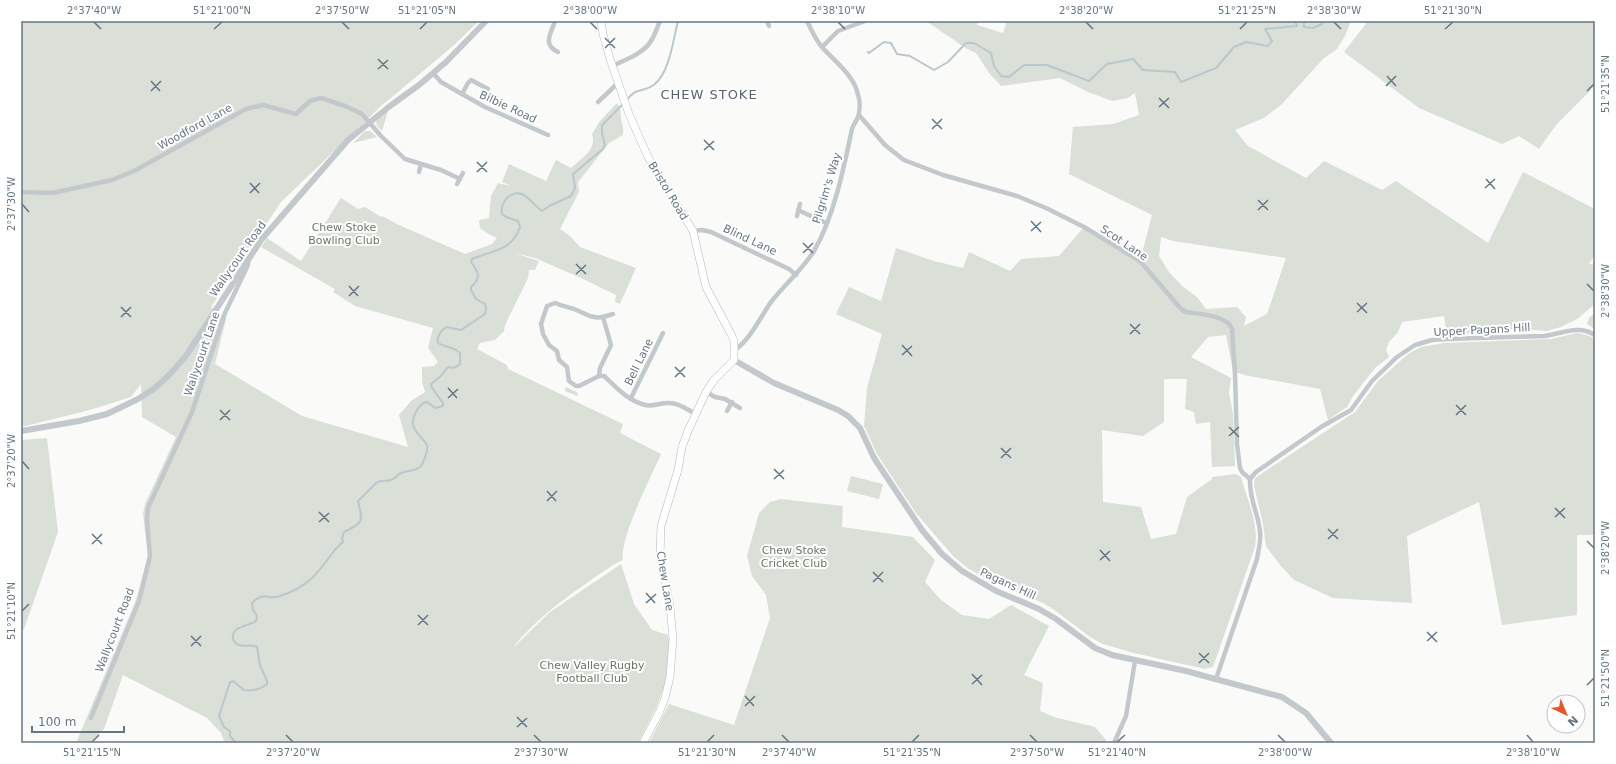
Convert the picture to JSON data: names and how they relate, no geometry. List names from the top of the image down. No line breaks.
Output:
{"streets":{"main road":["Bristol Road","Chew Lane"],"street":["Bilbie Road","Woodford Lane","Pilgrim's Way","Blind Lane","Scot Lane","Wallycourt Road","Upper Pagans Hill","Wallycourt Lane","Bell Lane","Pagans Hill"]},"crossings":[["Bilbie Road","Wallycourt Road"],["Woodford Lane","Wallycourt Road"],["Pilgrim's Way","Bristol Road"],["Pilgrim's Way","Blind Lane"],["Pilgrim's Way","Scot Lane"],["Bristol Road","Blind Lane"],["Bristol Road","Chew Lane"],["Bristol Road","Pagans Hill"],["Scot Lane","Upper Pagans Hill"],["Wallycourt Road","Wallycourt Lane"],["Chew Lane","Pagans Hill"]],"districts":["CHEW STOKE"],"parks":["Chew Stoke Bowling Club","Chew Stoke Cricket Club","Chew Valley Rugby Football Club"],"scale_bar":"100 m","north":"bottom right","coordinates":["2°37'40\"W","51°21'00\"N","2°37'50\"W","51°21'05\"N","2°38'00\"W","2°38'10\"W","2°38'20\"W","51°21'25\"N","2°38'30\"W","51°21'30\"N","51°21'35\"N","2°37'30\"W","2°37'20\"W","51°21'10\"N","51°21'50\"N","51°21'15\"N","51°21'40\"N"]}
